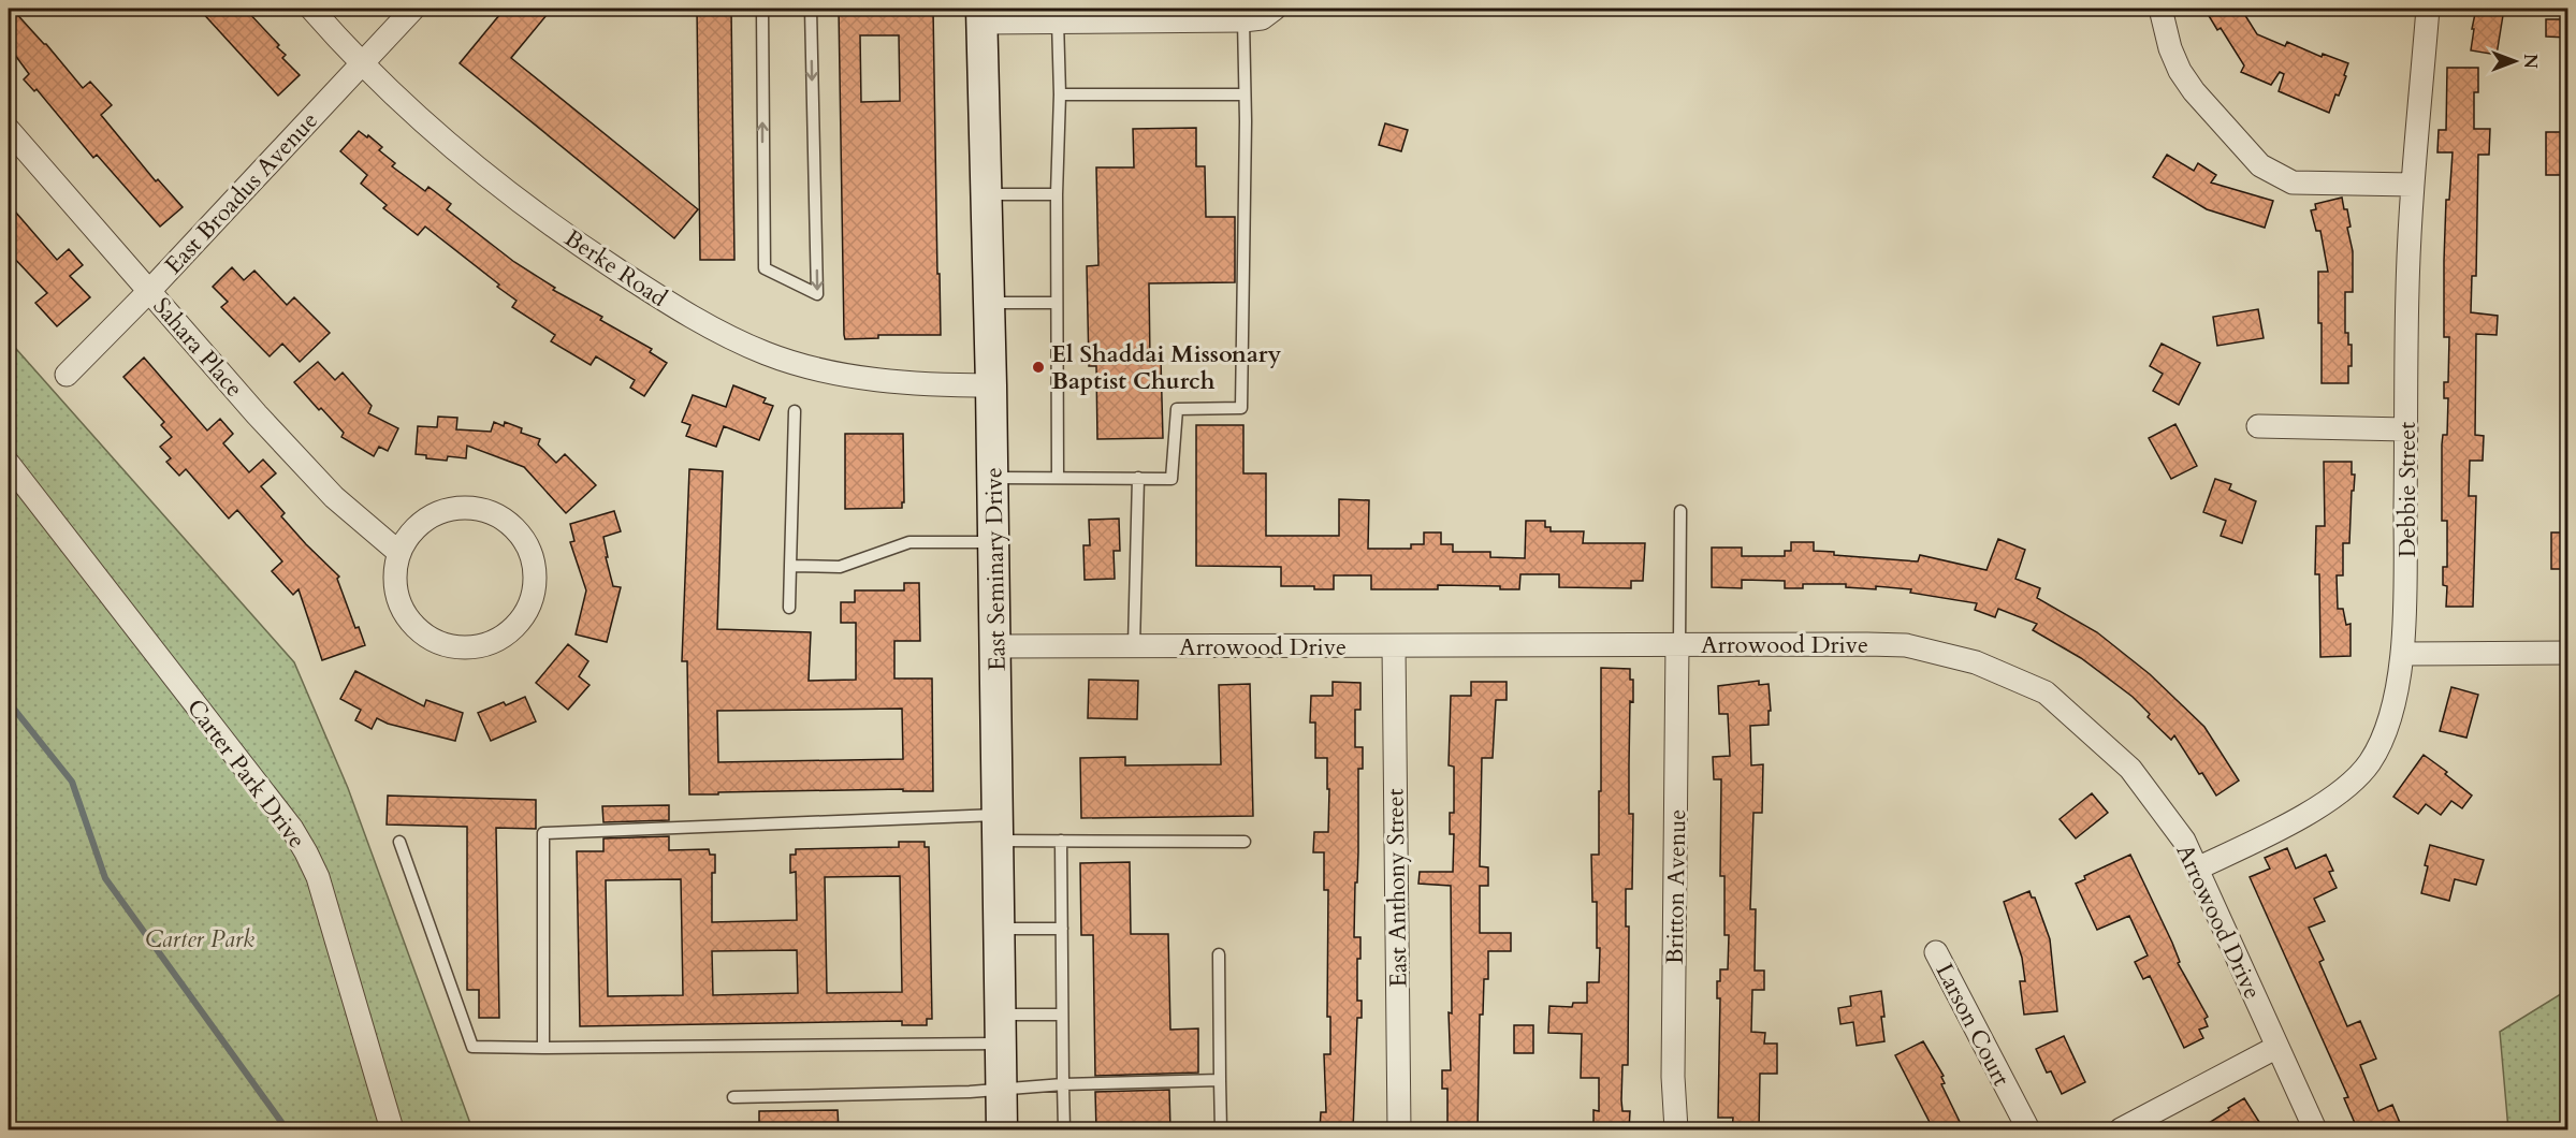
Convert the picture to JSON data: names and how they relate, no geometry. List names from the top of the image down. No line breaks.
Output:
{"streets":{"main road":["East Seminary Drive"],"street":["East Broadus Avenue","Berke Road","Sahara Place","Debbie Street","Arrowood Drive","Carter Park Drive","Britton Avenue","East Anthony Street","Larson Court"]},"crossings":[["East Broadus Avenue","Berke Road"],["East Broadus Avenue","Sahara Place"],["Berke Road","East Seminary Drive"],["Debbie Street","Arrowood Drive"],["East Seminary Drive","Arrowood Drive"],["Arrowood Drive","Britton Avenue"],["Arrowood Drive","East Anthony Street"]],"parks":["Carter Park"],"places":["El Shaddai Missonary Baptist Church"],"north":"right"}
